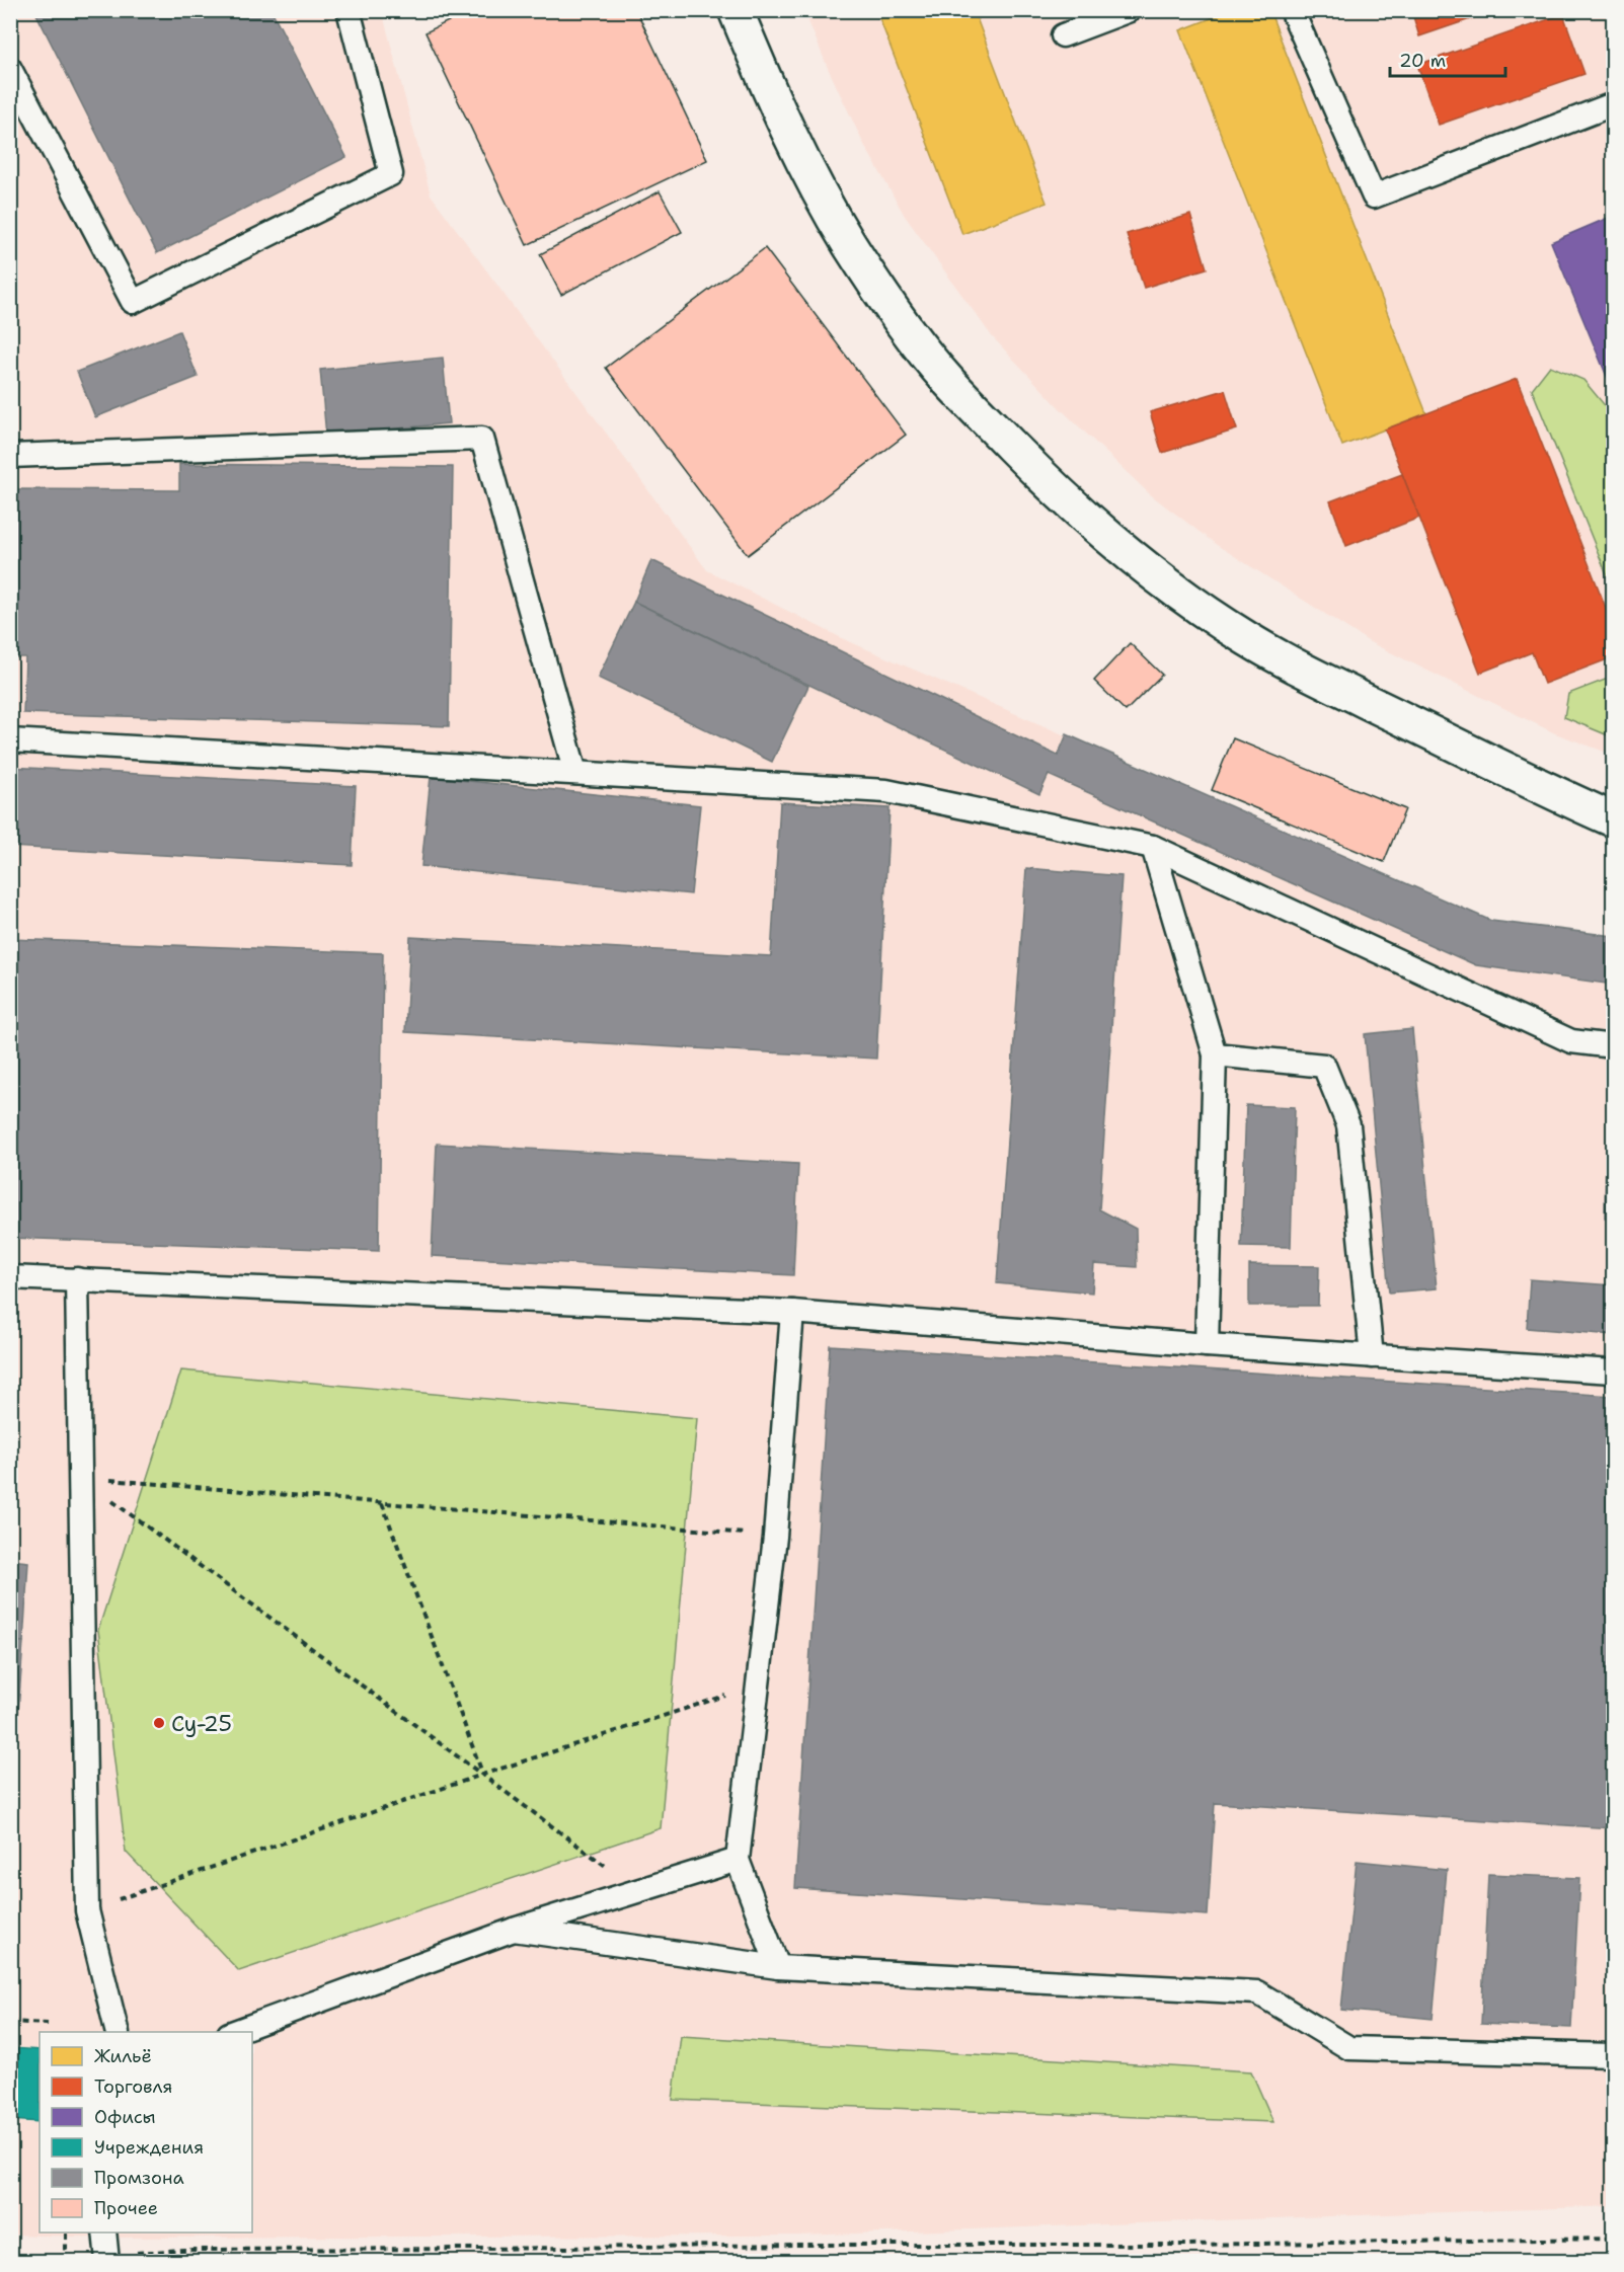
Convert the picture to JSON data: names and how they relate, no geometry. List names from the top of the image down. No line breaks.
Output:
{"places":["Су-25"],"legend":["Жильё","Торговля","Офисы","Учреждения","Промзона","Прочее"],"scale_bar":"20 m"}
